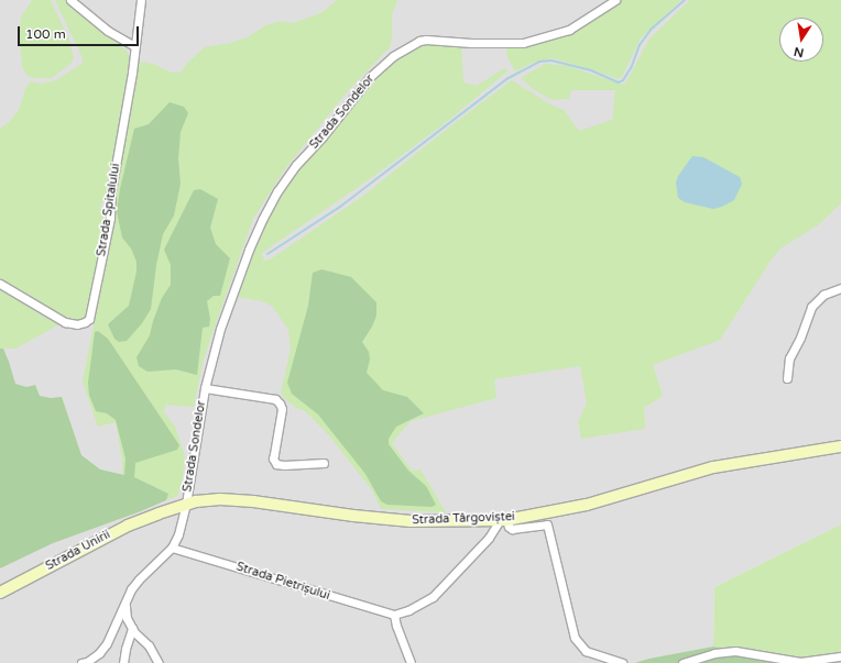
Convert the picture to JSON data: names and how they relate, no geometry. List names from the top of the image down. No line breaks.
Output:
{"streets":{"main road":["Strada Târgoviștei","Strada Unirii"],"street":["Strada Sondelor","Strada Spitalului","Strada Pietrișului"]},"crossings":[["Strada Sondelor","Strada Târgoviștei"],["Strada Târgoviștei","Strada Unirii"]],"scale_bar":"100 m","north":"bottom"}
